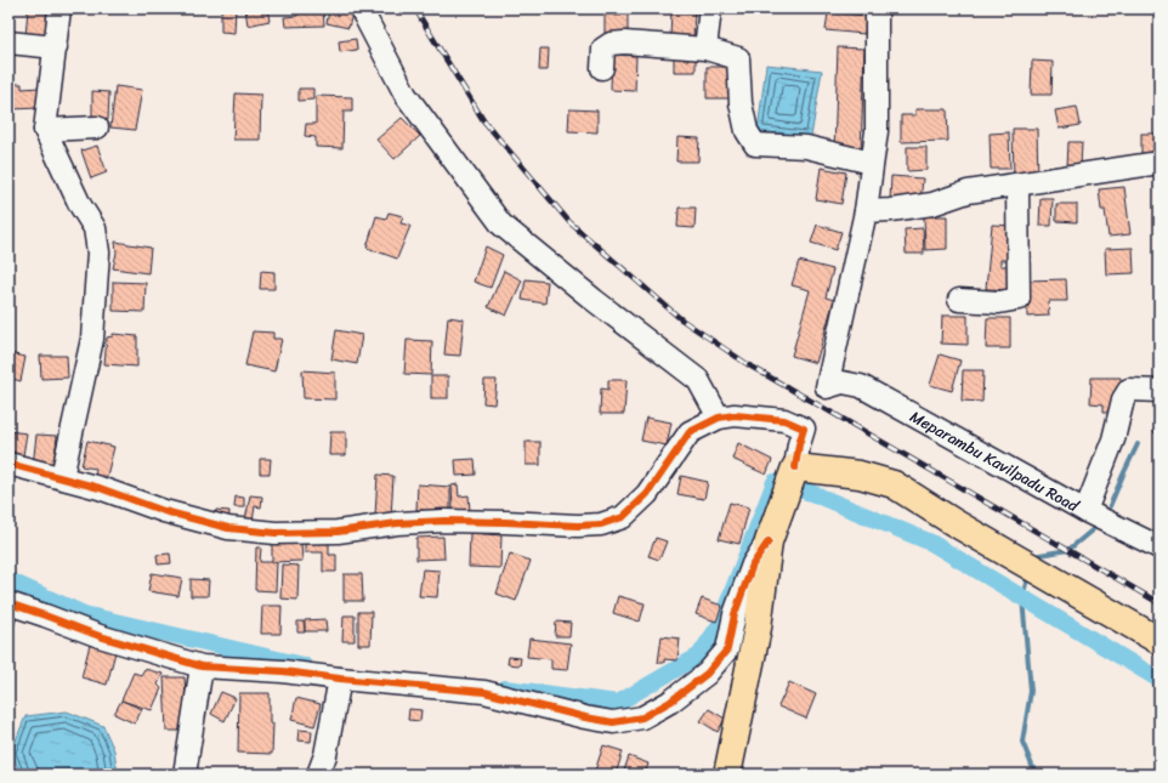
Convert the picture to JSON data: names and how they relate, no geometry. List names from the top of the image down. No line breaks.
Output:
{"streets":{"street":["Meparambu Kavilpadu Road"]}}
